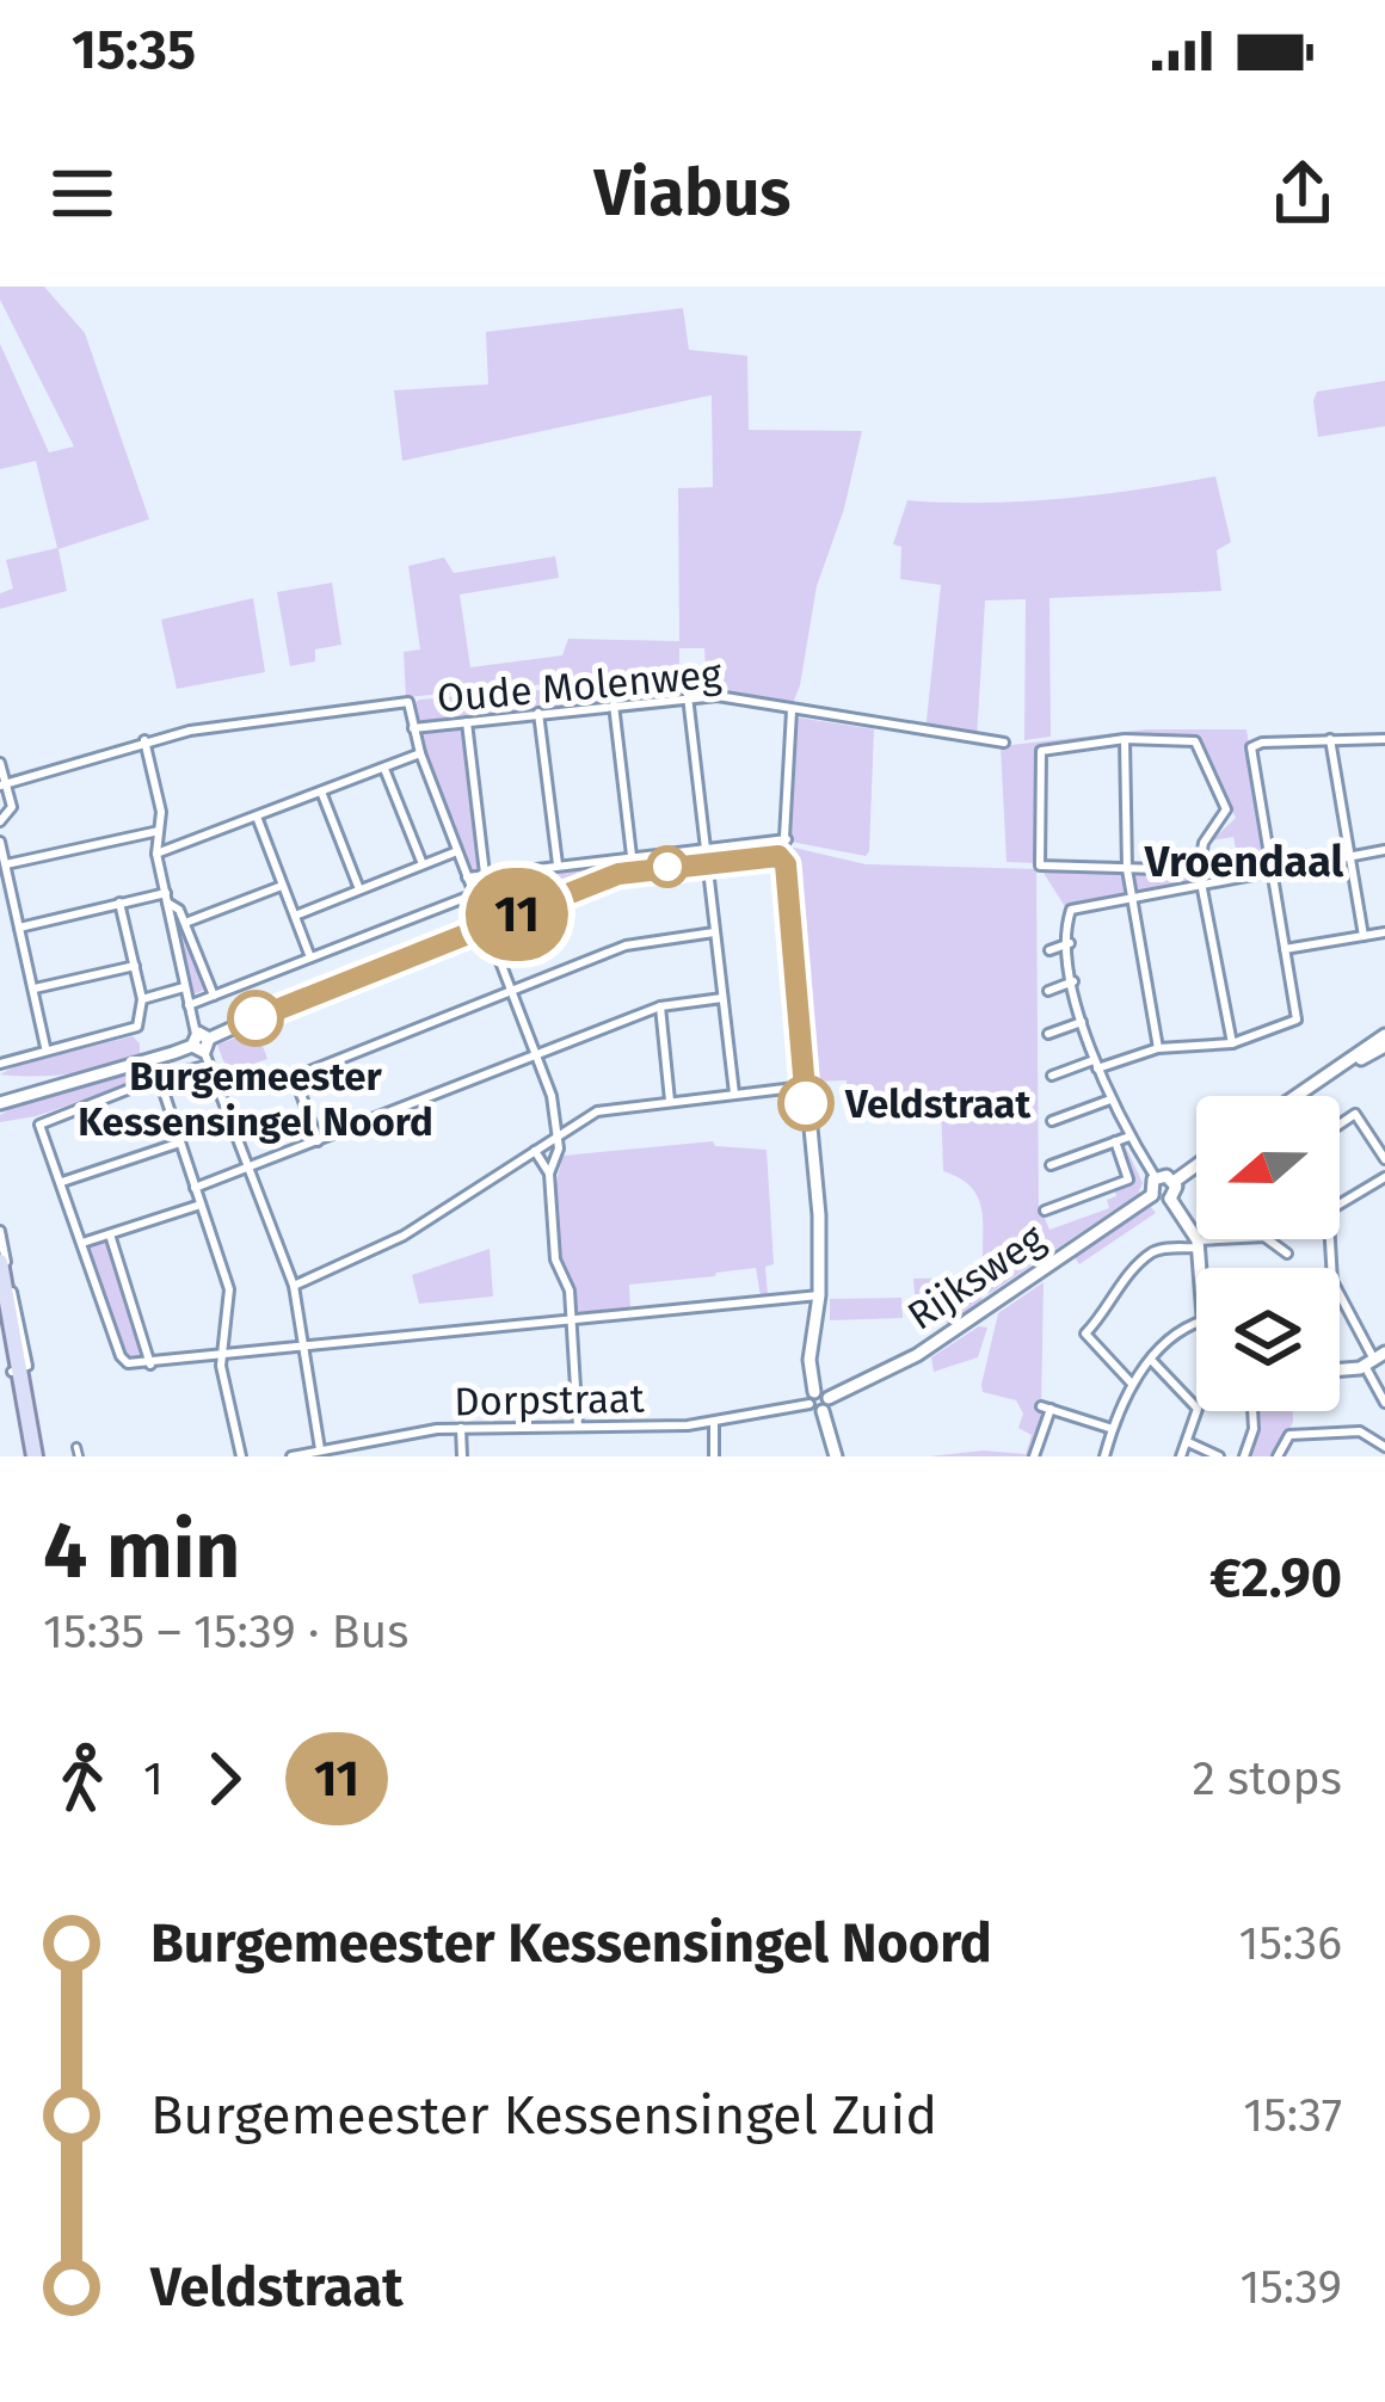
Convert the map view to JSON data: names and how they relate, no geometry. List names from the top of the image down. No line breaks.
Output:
{"streets":{"street":["Oude Molenweg","Rijksweg","Dorpstraat"]},"crossings":[["Rijksweg","Dorpstraat"]],"districts":["Vroendaal"],"places":["Burgemeester Kessensingel Noord","Veldstraat"],"lines":["bus line 11"],"north":"left","page":{"status":"15:35","header":"Viabus","on_map":"11","heading":["4 min","15:35 – 15:39 · Bus","€2.90"],"legs":["1","11","2 stops"],"list":[{"name":"Burgemeester Kessensingel Noord","value":"15:36"},{"name":"Burgemeester Kessensingel Zuid","value":"15:37"},{"name":"Veldstraat","value":"15:39"}]}}
